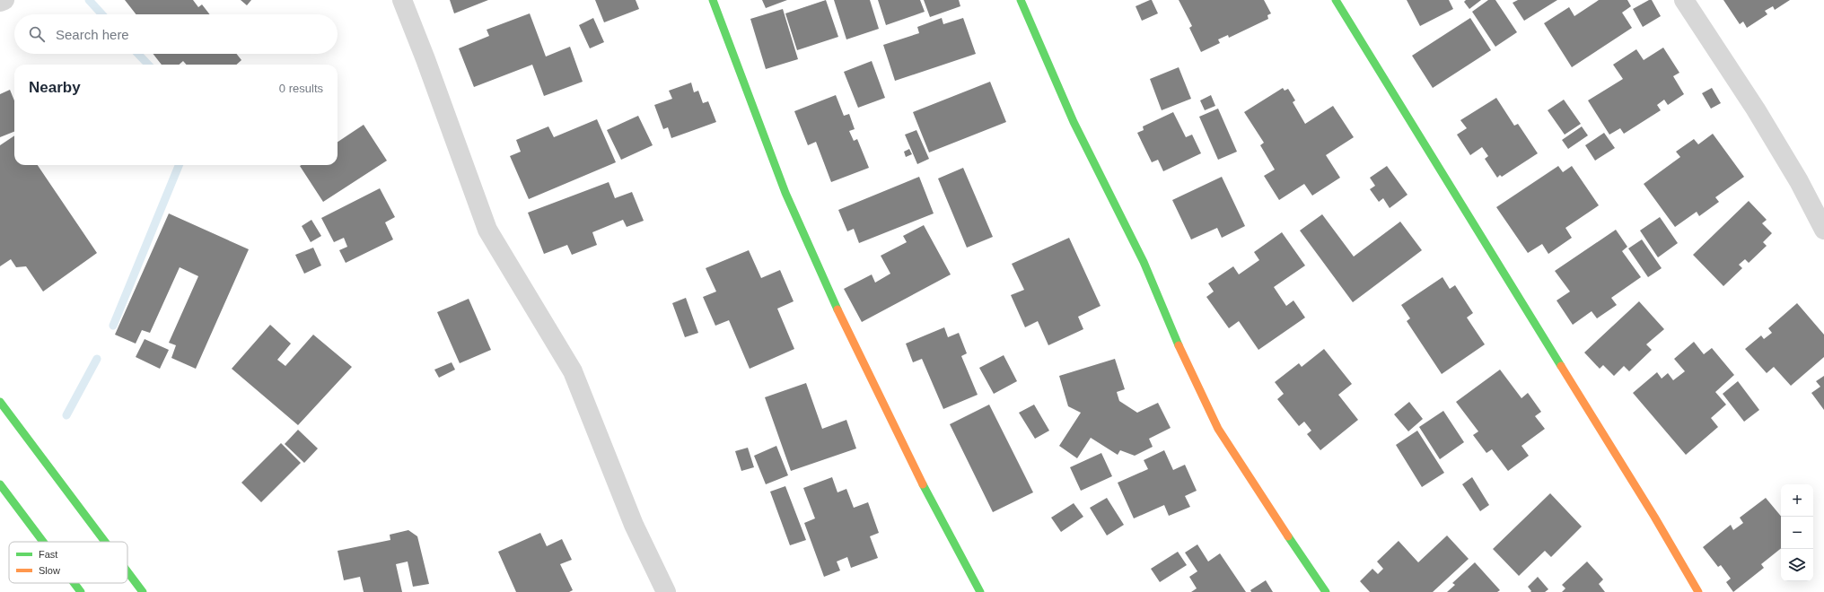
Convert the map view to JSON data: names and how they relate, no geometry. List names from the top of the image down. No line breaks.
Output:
{"legend":["Fast","Slow"],"page":{"search":"Search here","heading":["Nearby","0 results"],"map_buttons":["+","−"]}}
